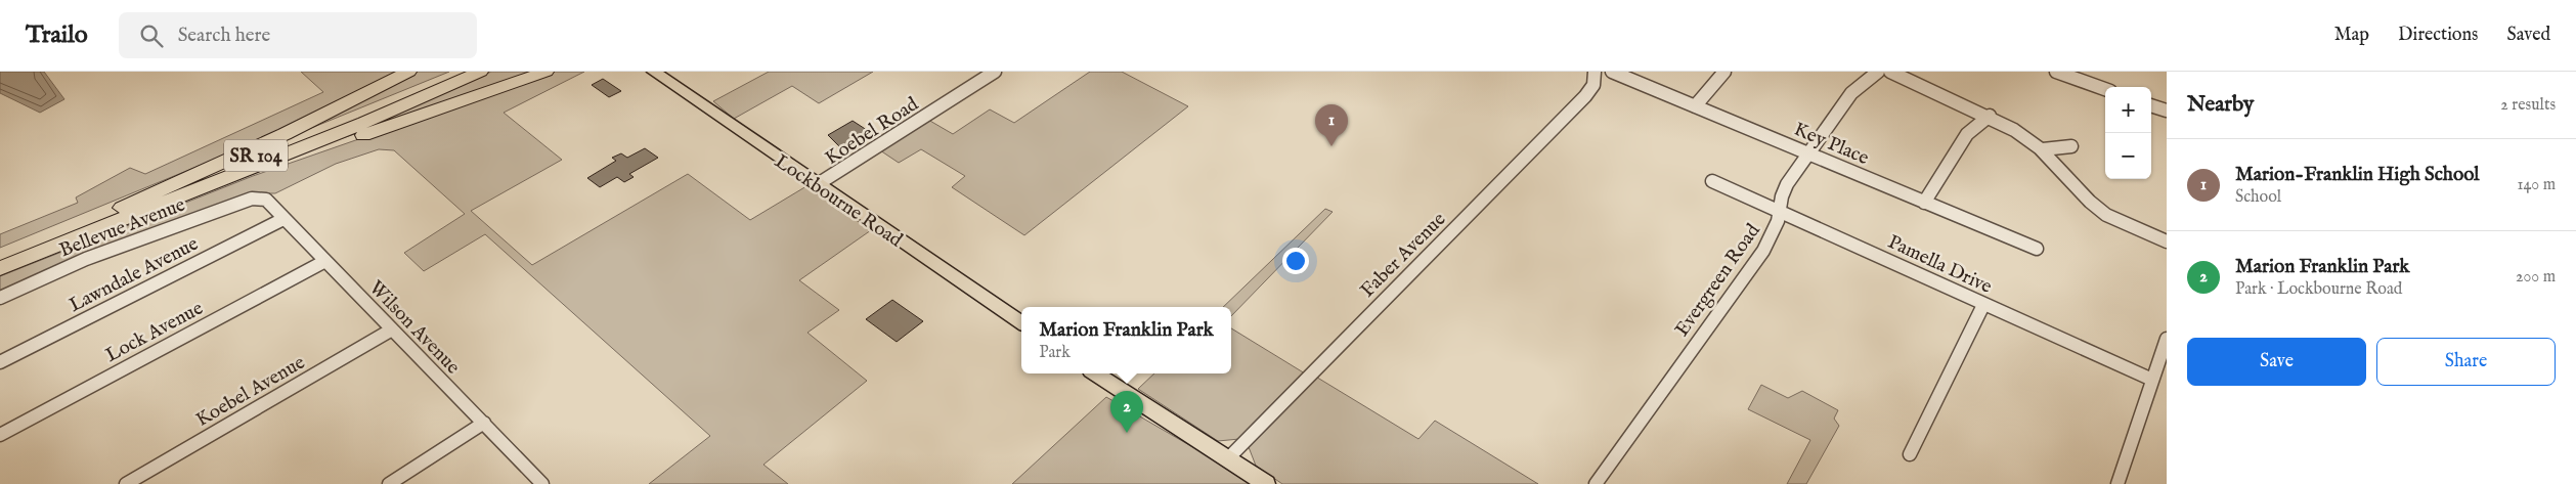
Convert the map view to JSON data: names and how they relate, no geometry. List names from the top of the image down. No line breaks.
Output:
{"streets":{"highway":["SR 104"],"main road":["Lockbourne Road"],"street":["Koebel Road","Key Place","Bellevue Avenue","Faber Avenue","Pamella Drive","Lawndale Avenue","Evergreen Road","Wilson Avenue","Lock Avenue","Koebel Avenue"]},"crossings":[["Koebel Road","Lockbourne Road"],["Key Place","Evergreen Road"],["Bellevue Avenue","Wilson Avenue"],["Pamella Drive","Evergreen Road"],["Lawndale Avenue","Wilson Avenue"],["Wilson Avenue","Lock Avenue"],["Wilson Avenue","Koebel Avenue"]],"page":{"header":"Trailo","search":"Search here","nav":["Map","Directions","Saved"],"heading":["Nearby","2 results"],"map_buttons":["+","−"],"pins":["1","2"],"list":[{"mark":"1","name":"Marion-Franklin High School","note":"School","value":"140 m"},{"mark":"2","name":"Marion Franklin Park","note":"Park · Lockbourne Road","value":"200 m"}],"popup":["Marion Franklin Park","Park"],"buttons":["Save","Share"]}}
